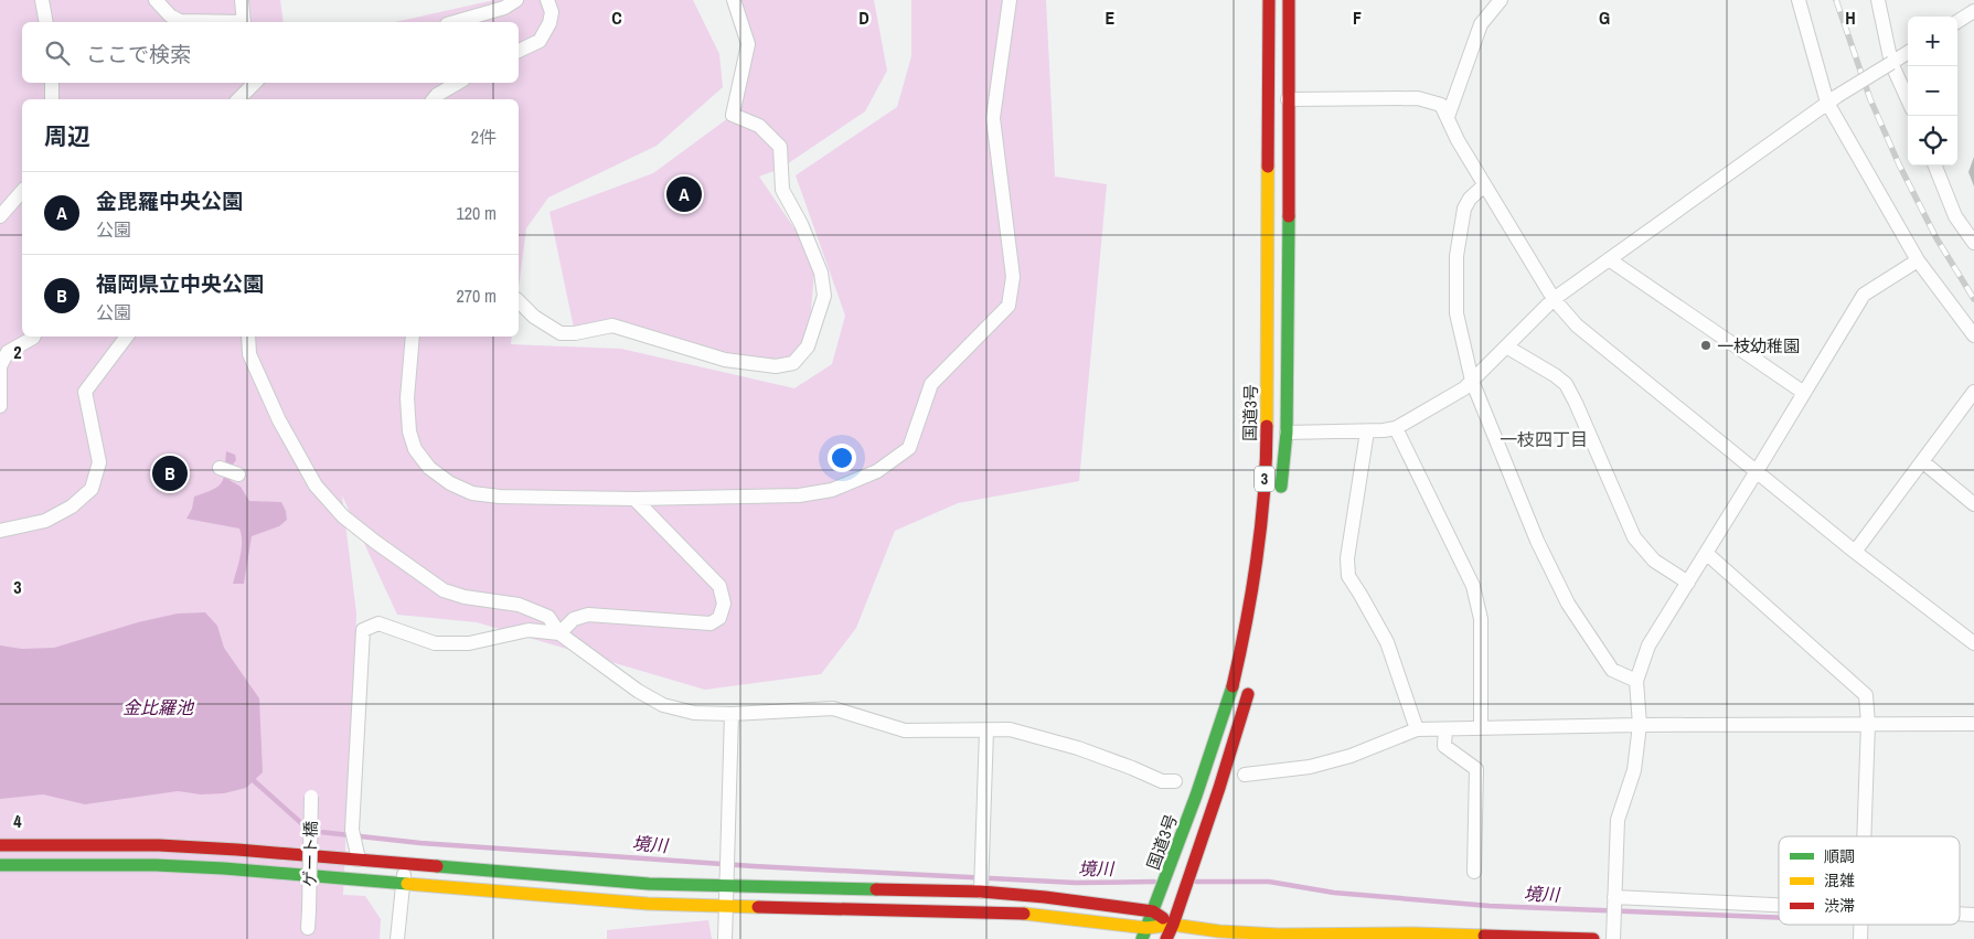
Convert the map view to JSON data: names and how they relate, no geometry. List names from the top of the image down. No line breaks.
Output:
{"streets":{"main road":["国道3号","3"],"street":["ゲート橋"]},"districts":["一枝四丁目"],"water":["金比羅池","境川"],"places":["一枝幼稚園"],"legend":["順調","混雑","渋滞"],"page":{"map_buttons":["+","−"],"search":"ここで検索","heading":["周辺","2件"],"list":[{"mark":"A","name":"金毘羅中央公園","note":"公園","value":"120 m"},{"mark":"B","name":"福岡県立中央公園","note":"公園","value":"270 m"}],"pins":["A","B"]},"grid":{"columns":["C","D","E","F","G","H"],"rows":["2","3","4"]}}
